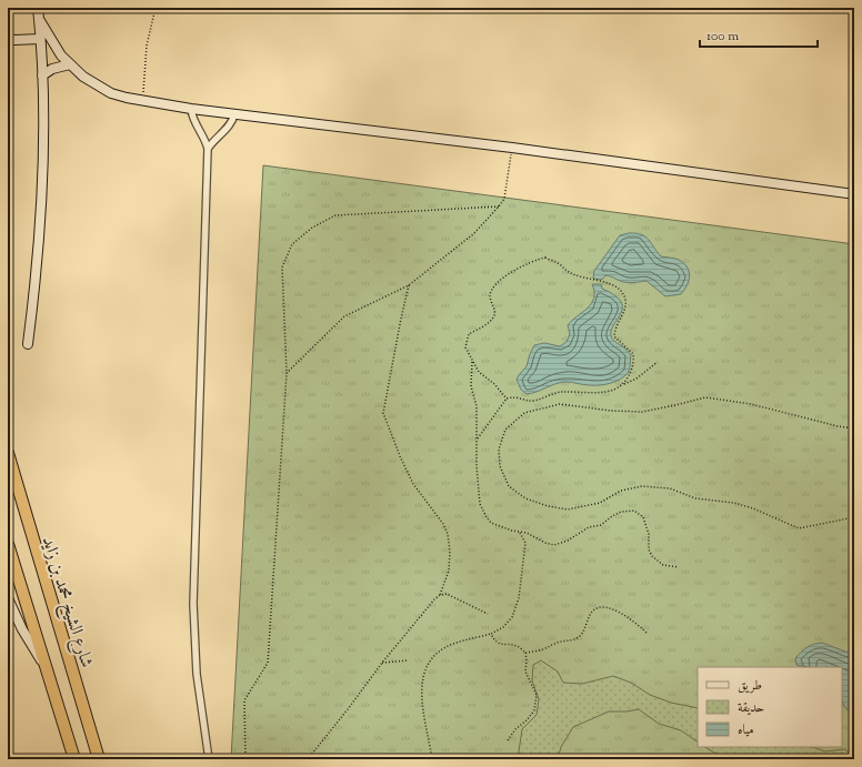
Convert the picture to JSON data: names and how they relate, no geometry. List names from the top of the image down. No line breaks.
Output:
{"streets":{"highway":["شارع الشيخ محمد بن زايد"]},"legend":["طريق","حديقة","مياه"],"scale_bar":"100 m"}
